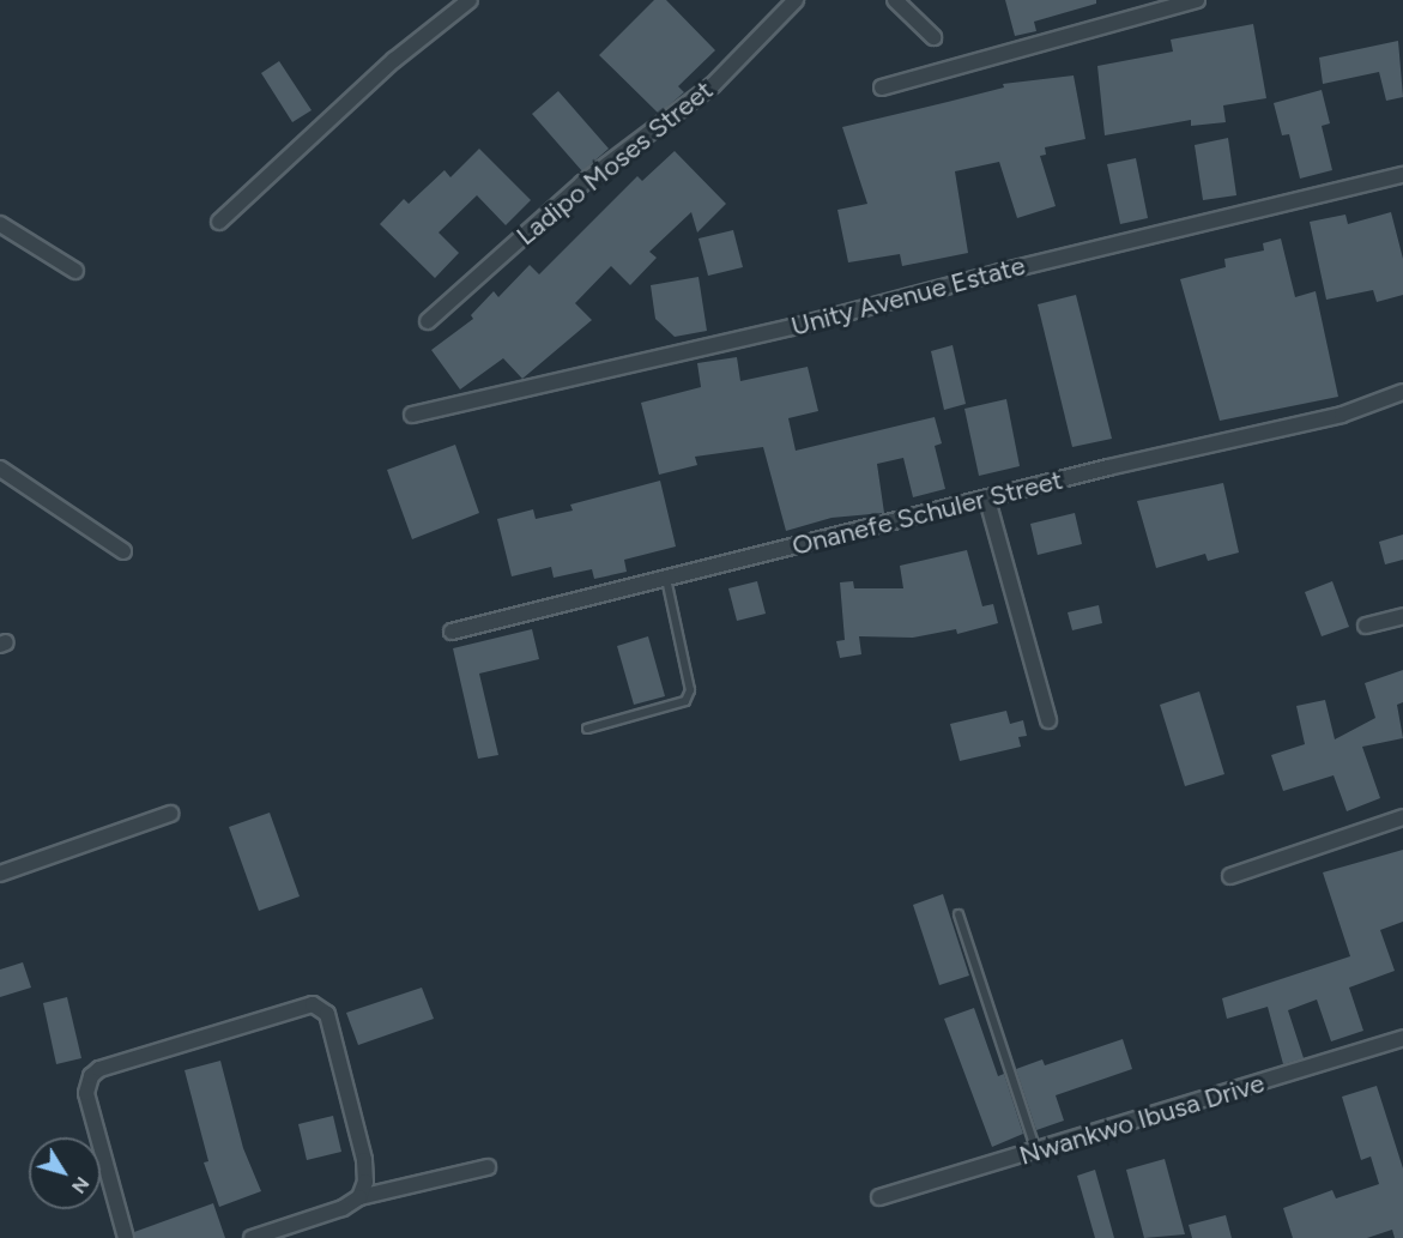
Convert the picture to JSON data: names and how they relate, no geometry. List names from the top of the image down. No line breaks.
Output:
{"streets":{"street":["Ladipo Moses Street","Unity Avenue Estate","Onanefe Schuler Street","Nwankwo Ibusa Drive"]},"north":"bottom right"}
